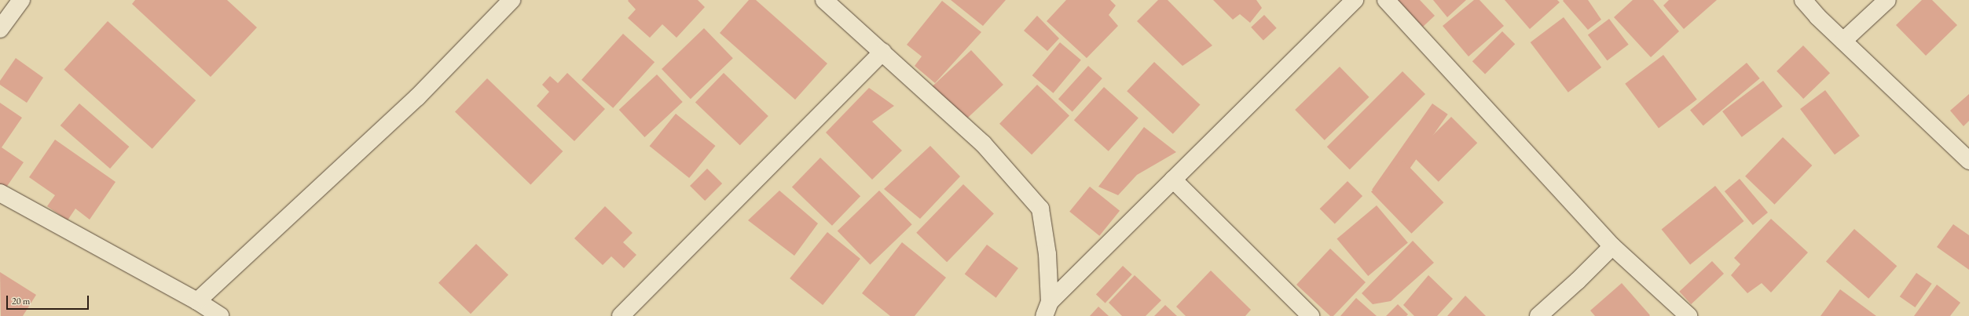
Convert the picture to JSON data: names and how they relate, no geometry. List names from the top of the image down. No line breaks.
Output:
{"scale_bar":"20 m"}
